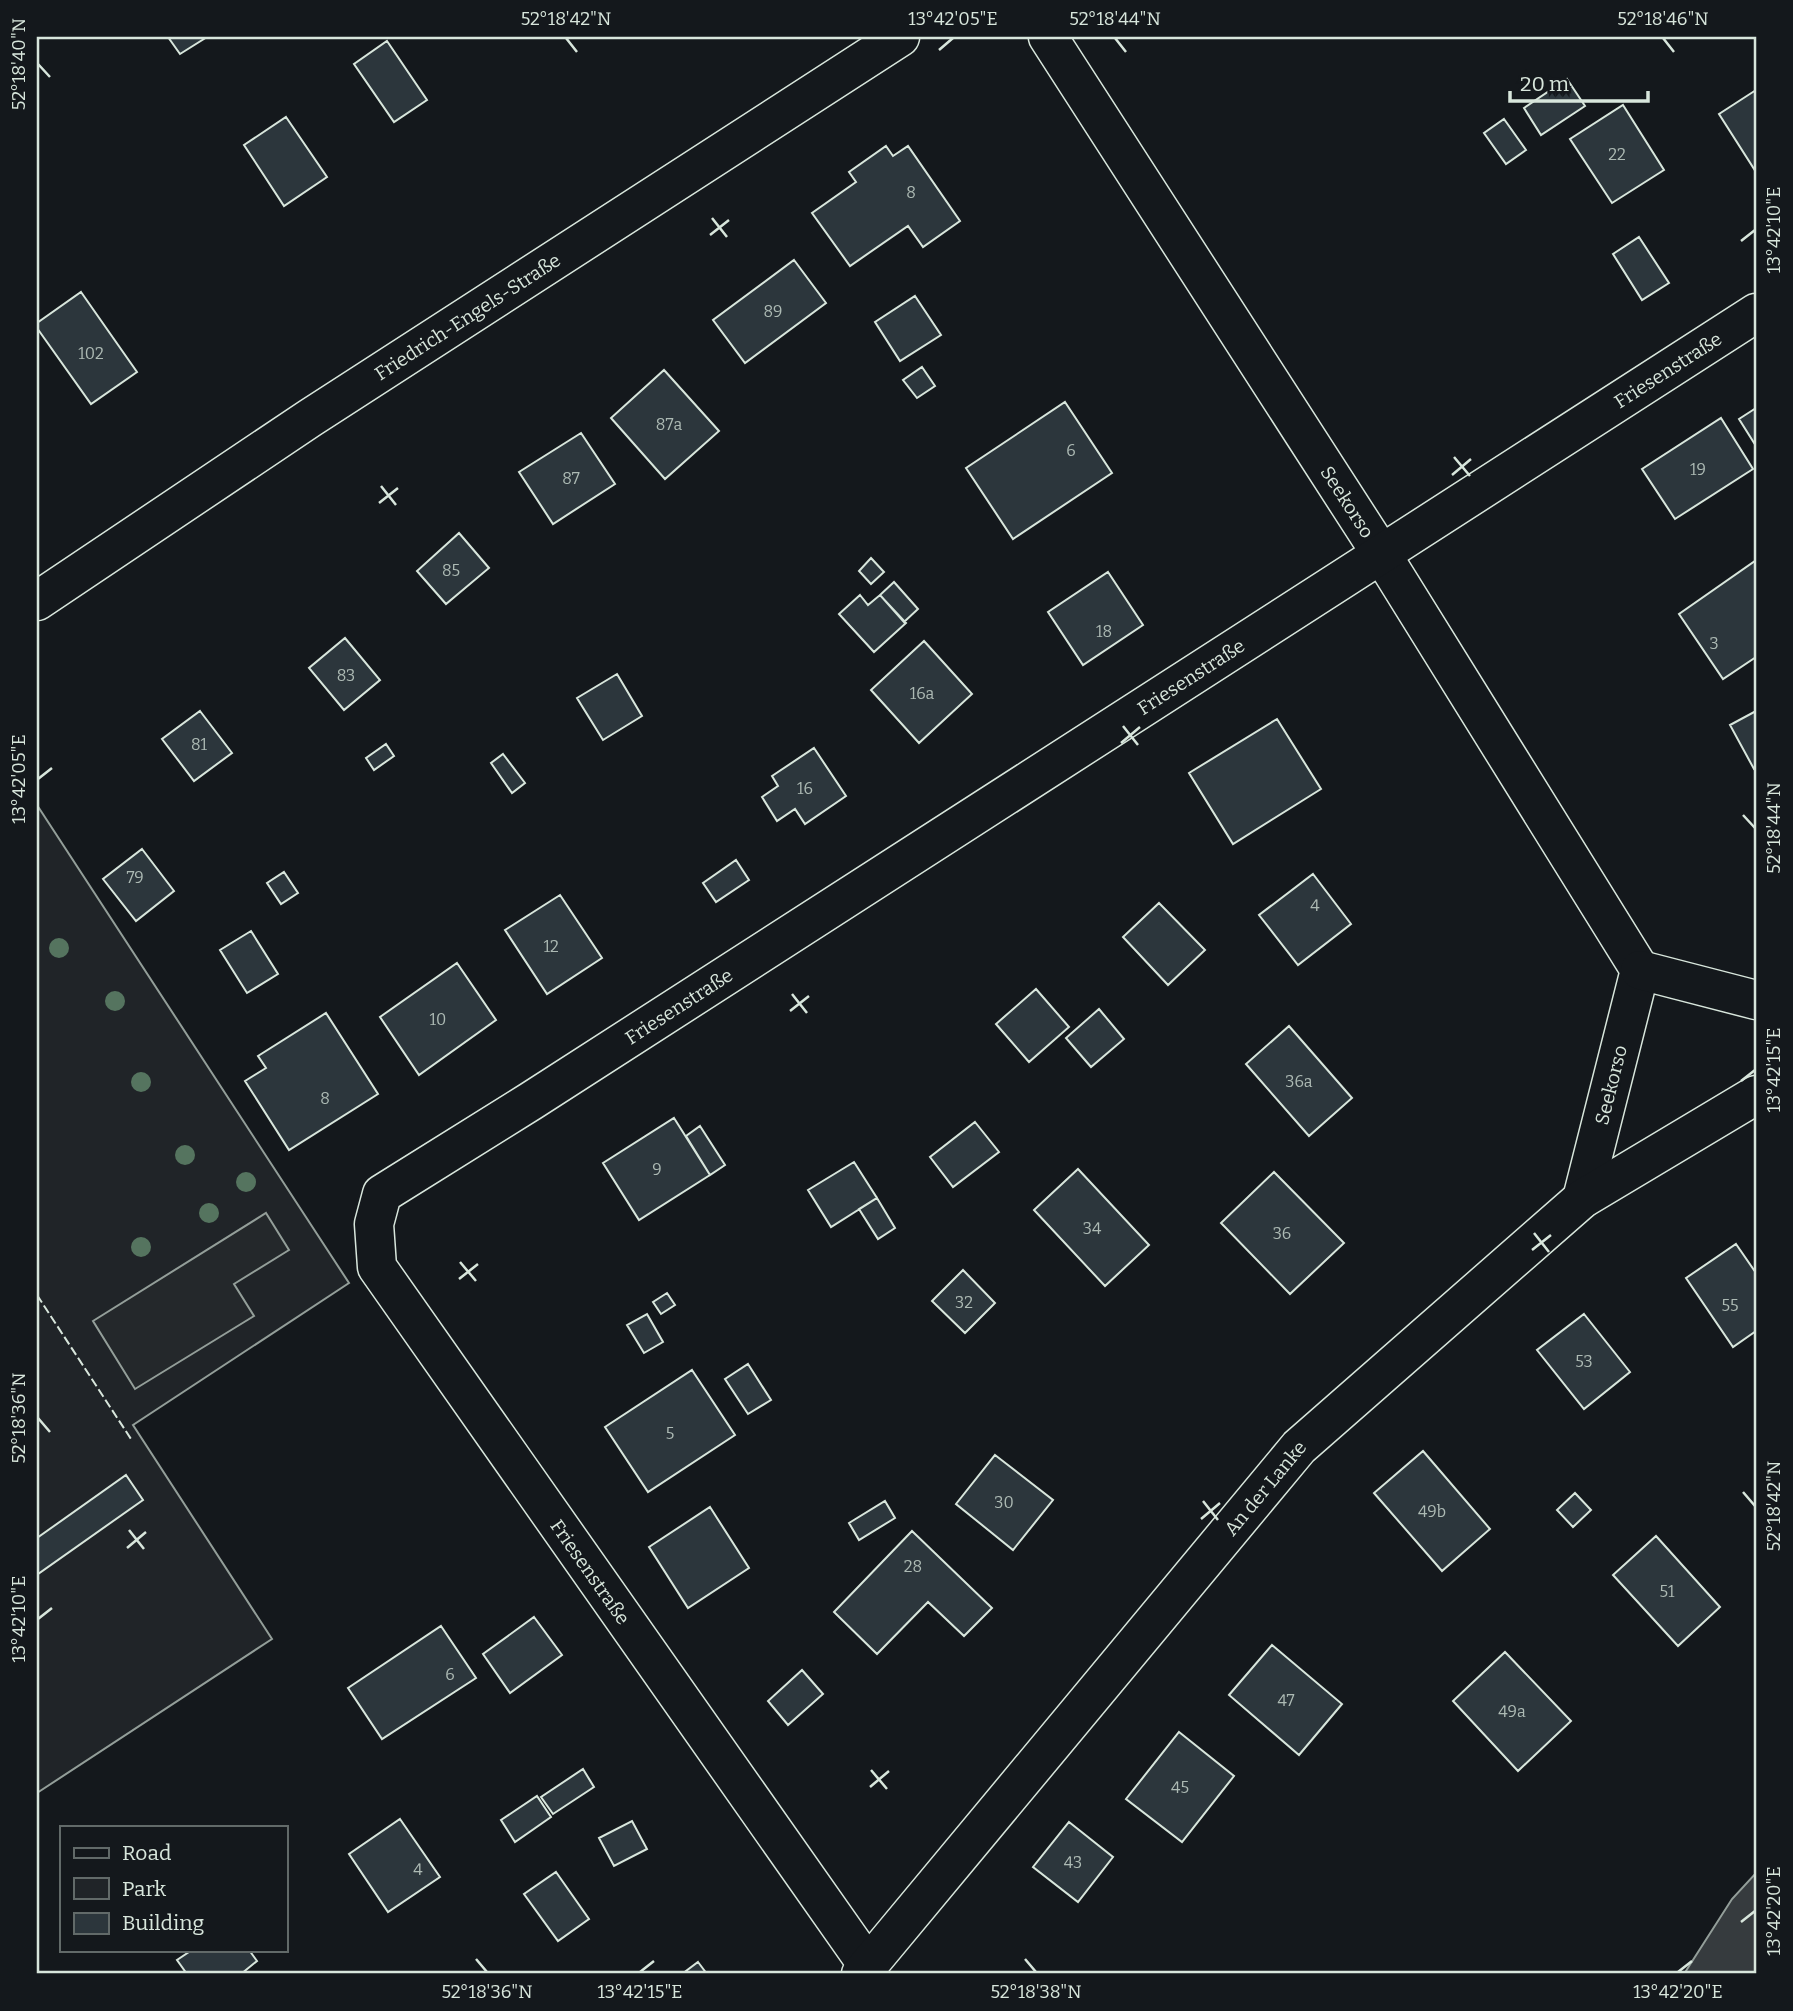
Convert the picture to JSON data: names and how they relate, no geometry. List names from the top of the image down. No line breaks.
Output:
{"streets":{"street":["Friedrich-Engels-Straße","Friesenstraße","Seekorso","An der Lanke"]},"crossings":[["Friesenstraße","Seekorso"],["Friesenstraße","An der Lanke"],["Seekorso","An der Lanke"]],"house_numbers":["22","8","89","102","87a","6","19","87","85","18","3","83","16a","81","16","79","4","12","10","36a","8","9","34","36","32","55","53","5","30","49b","28","51","6","47","49a","45","43","4"],"legend":["Road","Park","Building"],"scale_bar":"20 m","coordinates":["52°18'42\"N","13°42'05\"E","52°18'44\"N","52°18'46\"N","52°18'40\"N","13°42'10\"E","13°42'15\"E","52°18'36\"N","13°42'20\"E","52°18'38\"N"]}
